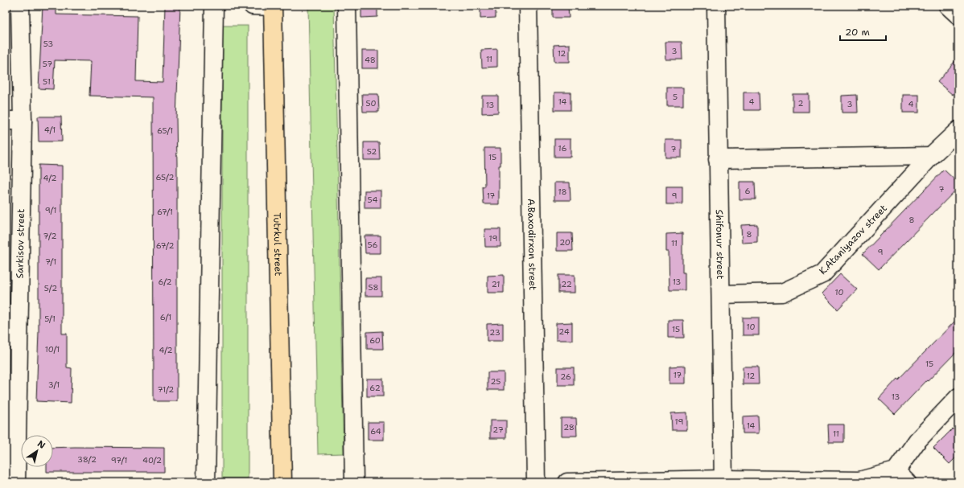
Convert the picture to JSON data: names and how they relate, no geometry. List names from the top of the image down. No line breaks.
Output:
{"streets":{"main road":["Tutrkul street"],"street":["K.Ataniyazov street","Sarkisov street","A.Baxodirxon street","Shifonur street"]},"crossings":[["K.Ataniyazov street","Shifonur street"]],"house_numbers":["53","3","12","11","48","57","51","5","14","4","50","2","3","4","13","4/1","65/1","16","7","52","15","65/2","4/2","7","6","18","17","9","54","9/1","67/1","8","8","7/2","19","20","11","56","67/2","9","7/1","6/2","13","21","22","58","5/2","10","6/1","5/1","10","15","24","23","60","10/1","4/2","15","17","12","26","25","3/1","62","71/2","13","19","14","28","27","64","11","38/2","97/1","40/2"],"scale_bar":"20 m","north":"top right"}
